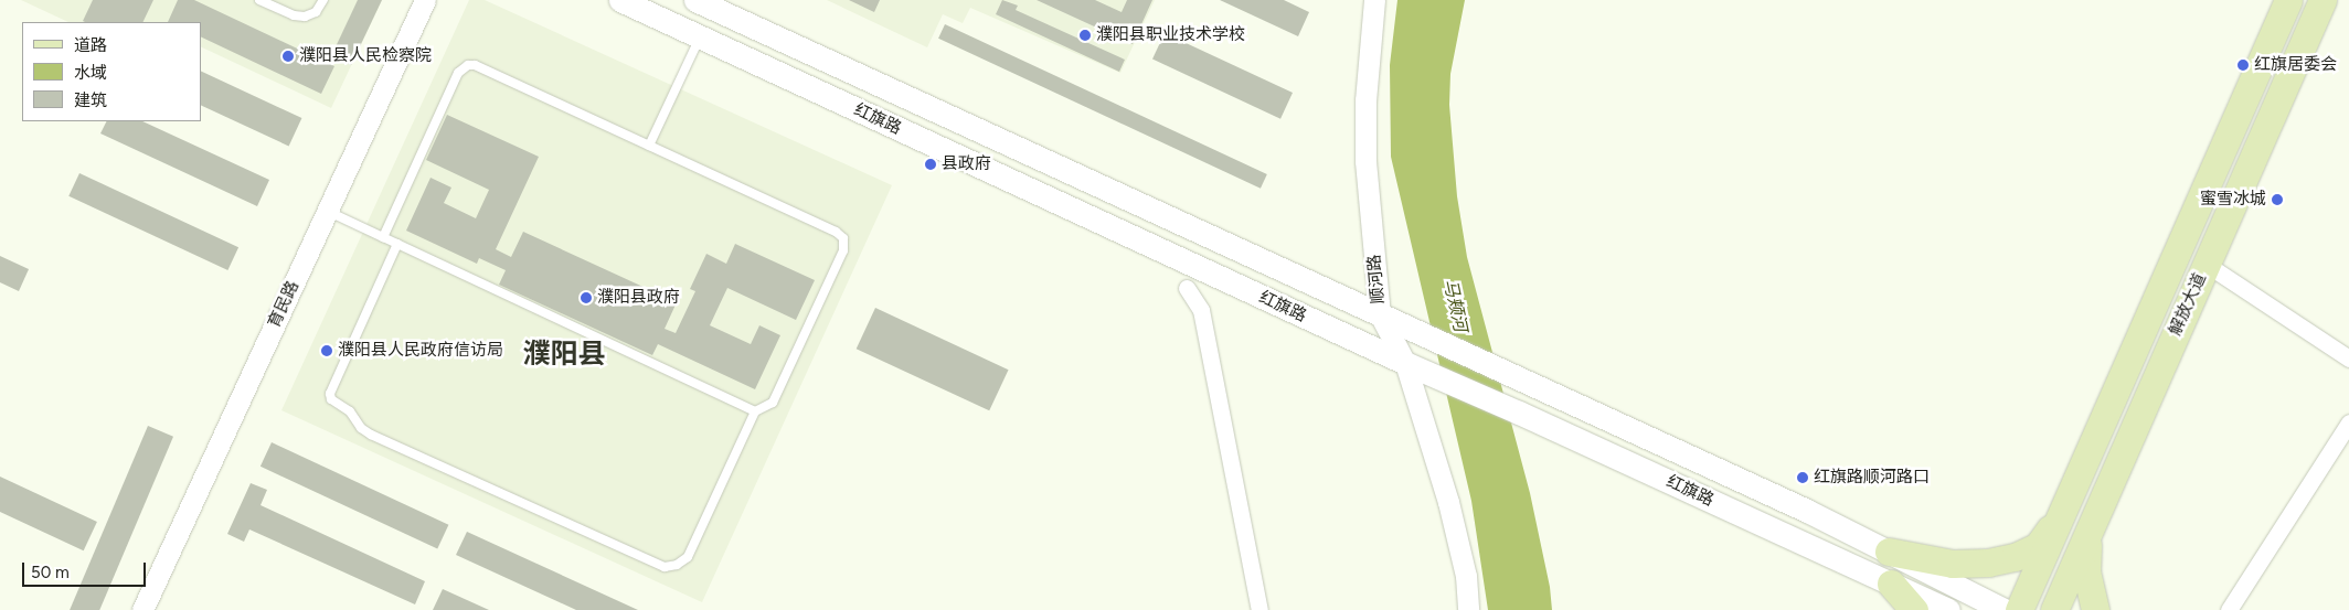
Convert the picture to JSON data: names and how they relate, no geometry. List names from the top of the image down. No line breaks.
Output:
{"streets":{"main road":["红旗路","解放大道"],"street":["顺河路","育民路"]},"crossings":[["红旗路","顺河路"]],"districts":["濮阳县"],"water":["马颊河"],"places":["濮阳县职业技术学校","濮阳县人民检察院","红旗居委会","县政府","蜜雪冰城","濮阳县政府","濮阳县人民政府信访局","红旗路顺河路口"],"legend":["道路","水域","建筑"],"scale_bar":"50 m"}
